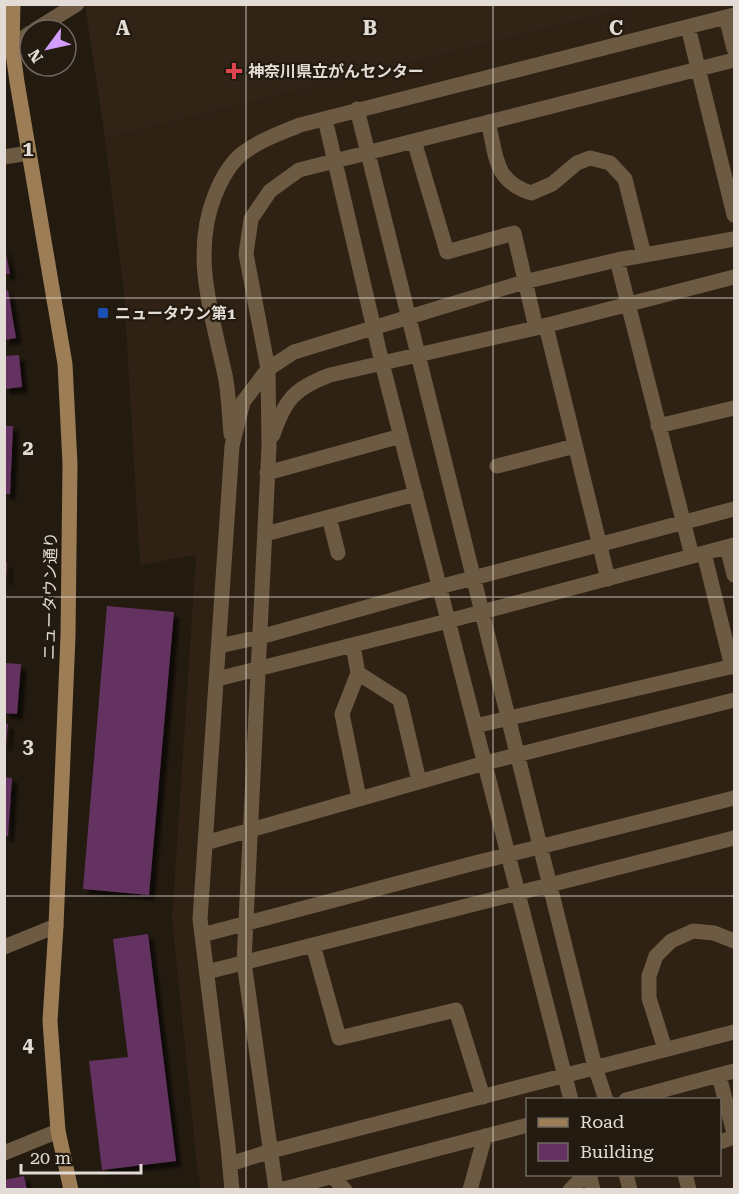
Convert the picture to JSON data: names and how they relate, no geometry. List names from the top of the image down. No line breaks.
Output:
{"streets":{"street":["ニュータウン通り"]},"places":{"health":["神奈川県立がんセンター"],"transit":["ニュータウン第1"]},"legend":["Road","Building"],"scale_bar":"20 m","north":"bottom left","grid":{"columns":["A","B","C"],"rows":["1","2","3","4"]}}
